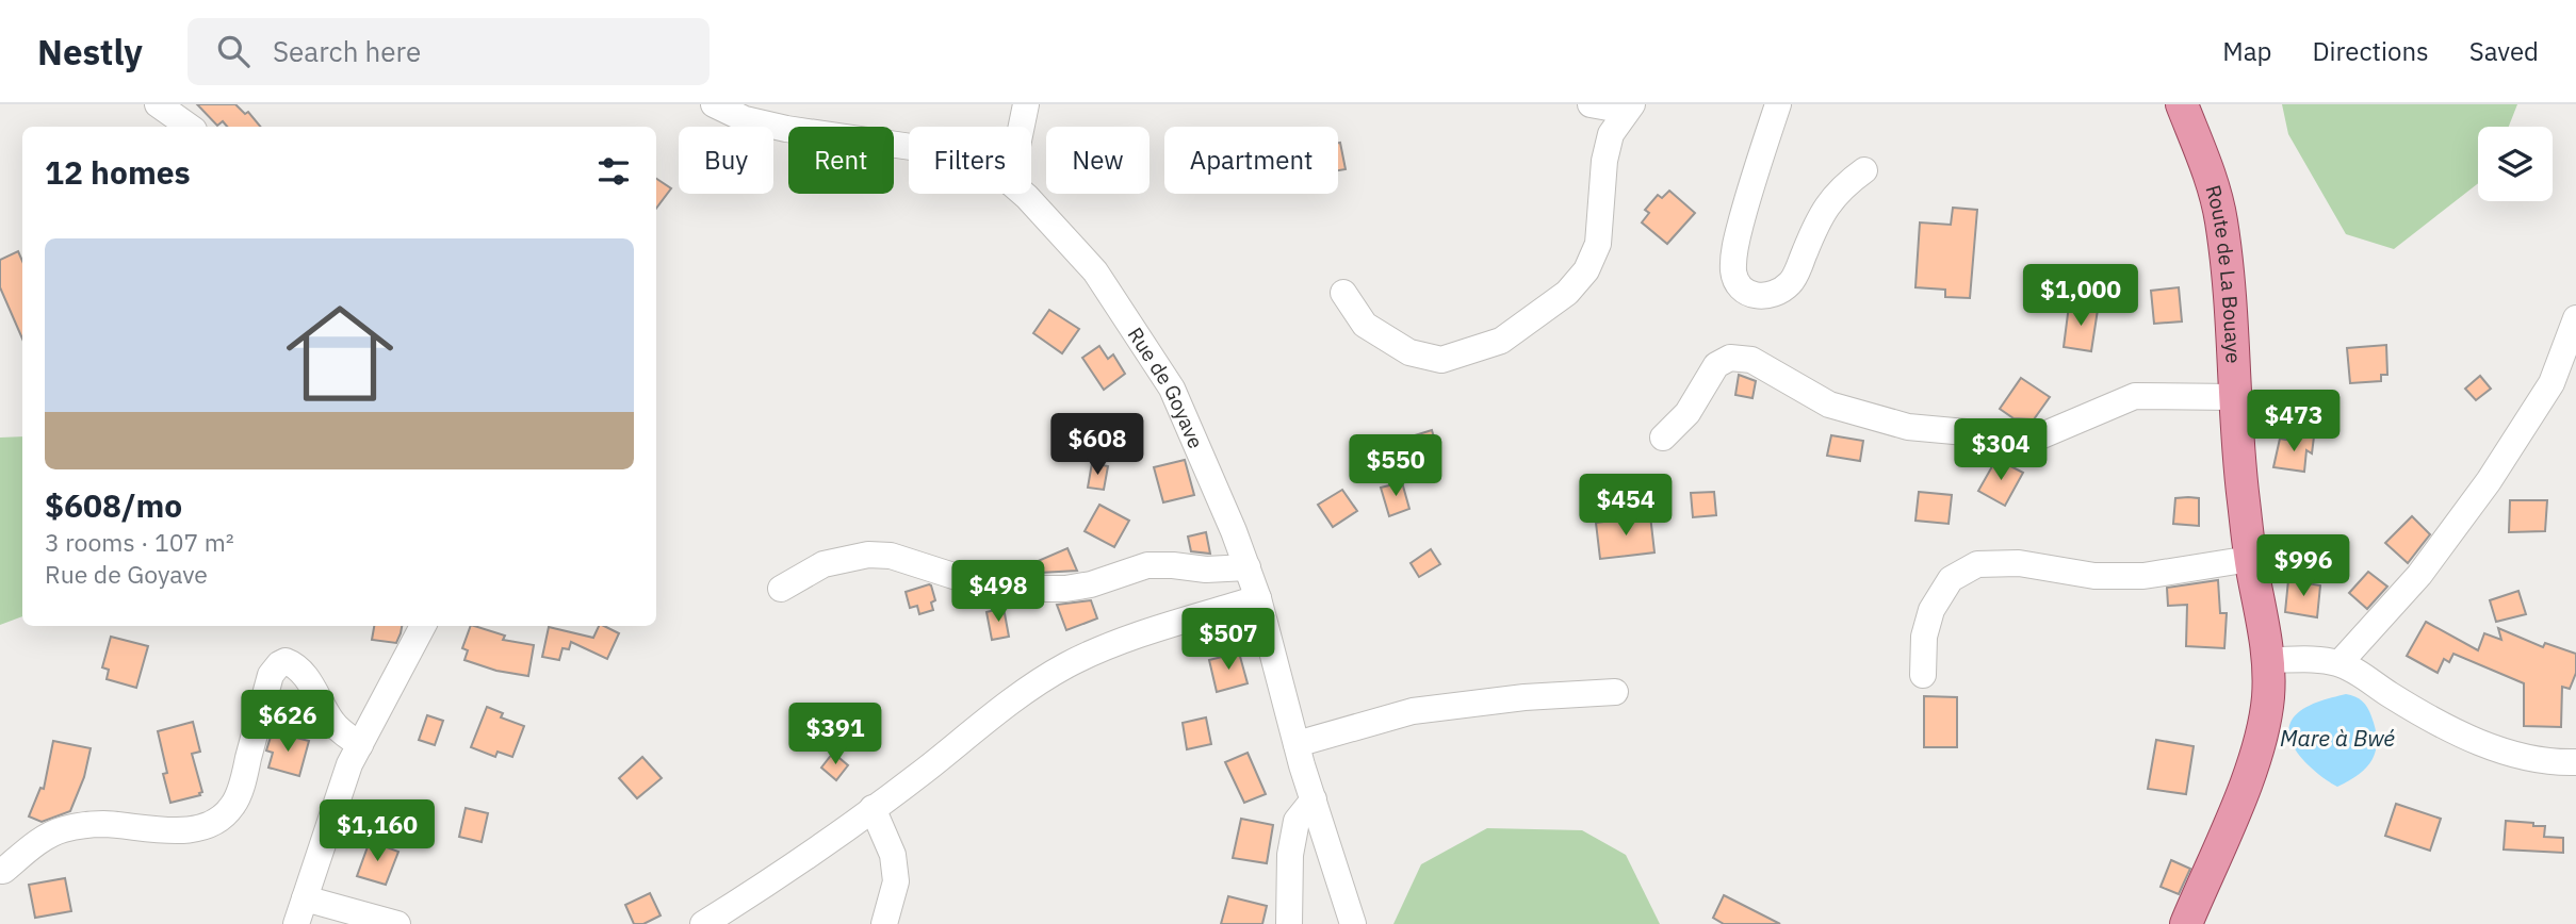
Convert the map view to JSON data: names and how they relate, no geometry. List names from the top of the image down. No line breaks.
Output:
{"streets":{"main road":["Route de La Bouaye"],"street":["Rue de Goyave"]},"water":["Mare à Bwé"],"page":{"header":"Nestly","search":"Search here","nav":["Map","Directions","Saved"],"chip":["Buy","Rent","Filters","New","Apartment"],"heading":"12 homes","list":[{"name":"$608/mo","note":"3 rooms · 107 m² · Rue de Goyave"}],"price":["$1,000","$473","$608","$304","$550","$454","$996","$498","$507","$626","$391","$1,160"]}}
